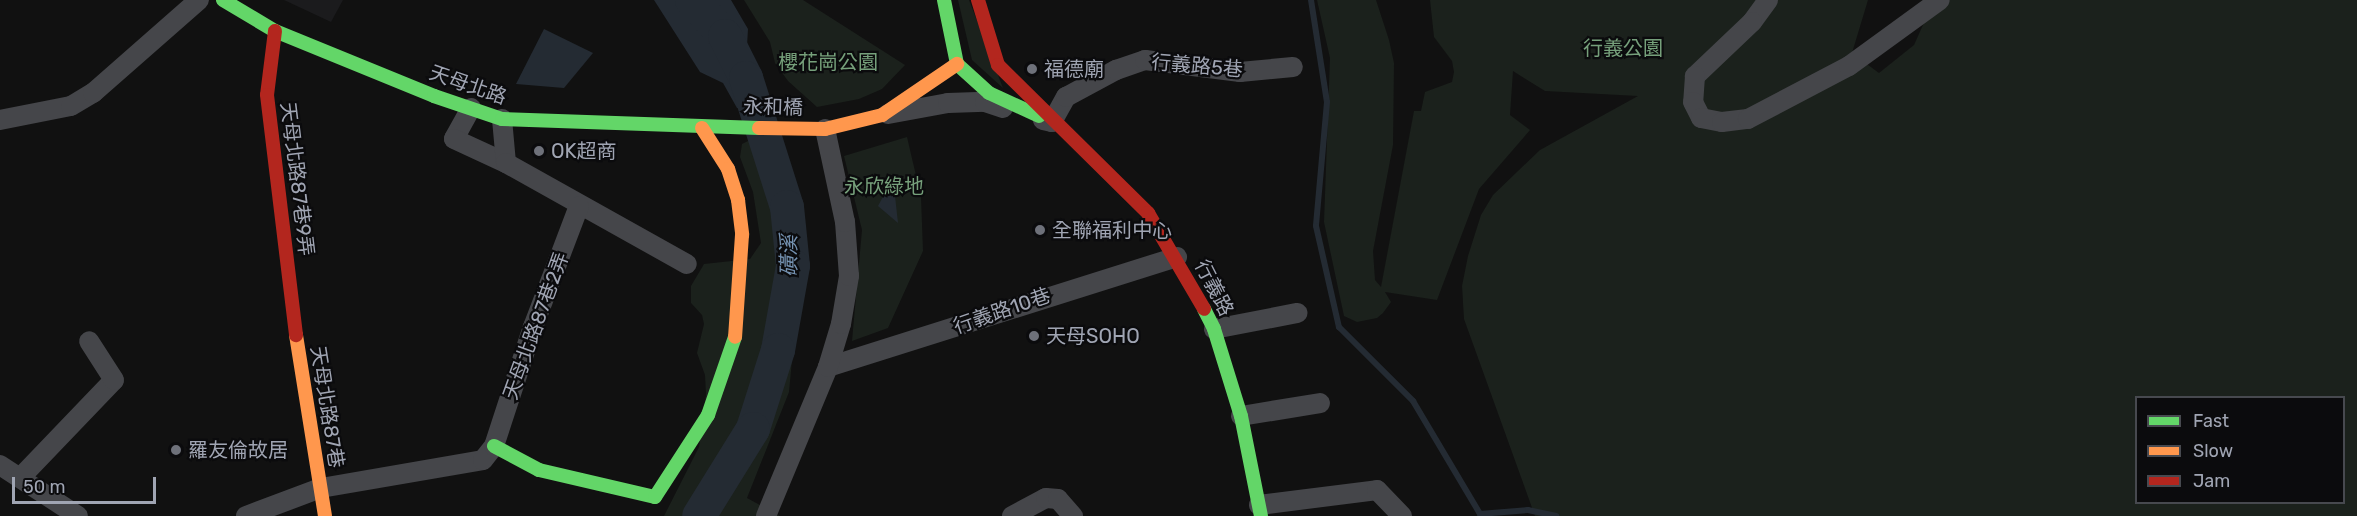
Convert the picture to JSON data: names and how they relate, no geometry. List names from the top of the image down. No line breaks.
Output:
{"streets":{"street":["行義路5巷","天母北路","永和橋","天母北路87巷9弄","行義路","行義路10巷","天母北路87巷2弄","天母北路87巷"]},"crossings":[["行義路5巷","行義路"],["天母北路","永和橋"],["天母北路","天母北路87巷9弄"],["天母北路87巷9弄","天母北路87巷"],["行義路","行義路10巷"]],"water":["磺溪"],"parks":["行義公園","櫻花崗公園","永欣綠地"],"places":["福德廟","OK超商","全聯福利中心","天母SOHO","羅友倫故居"],"legend":["Fast","Slow","Jam"],"scale_bar":"50 m"}
